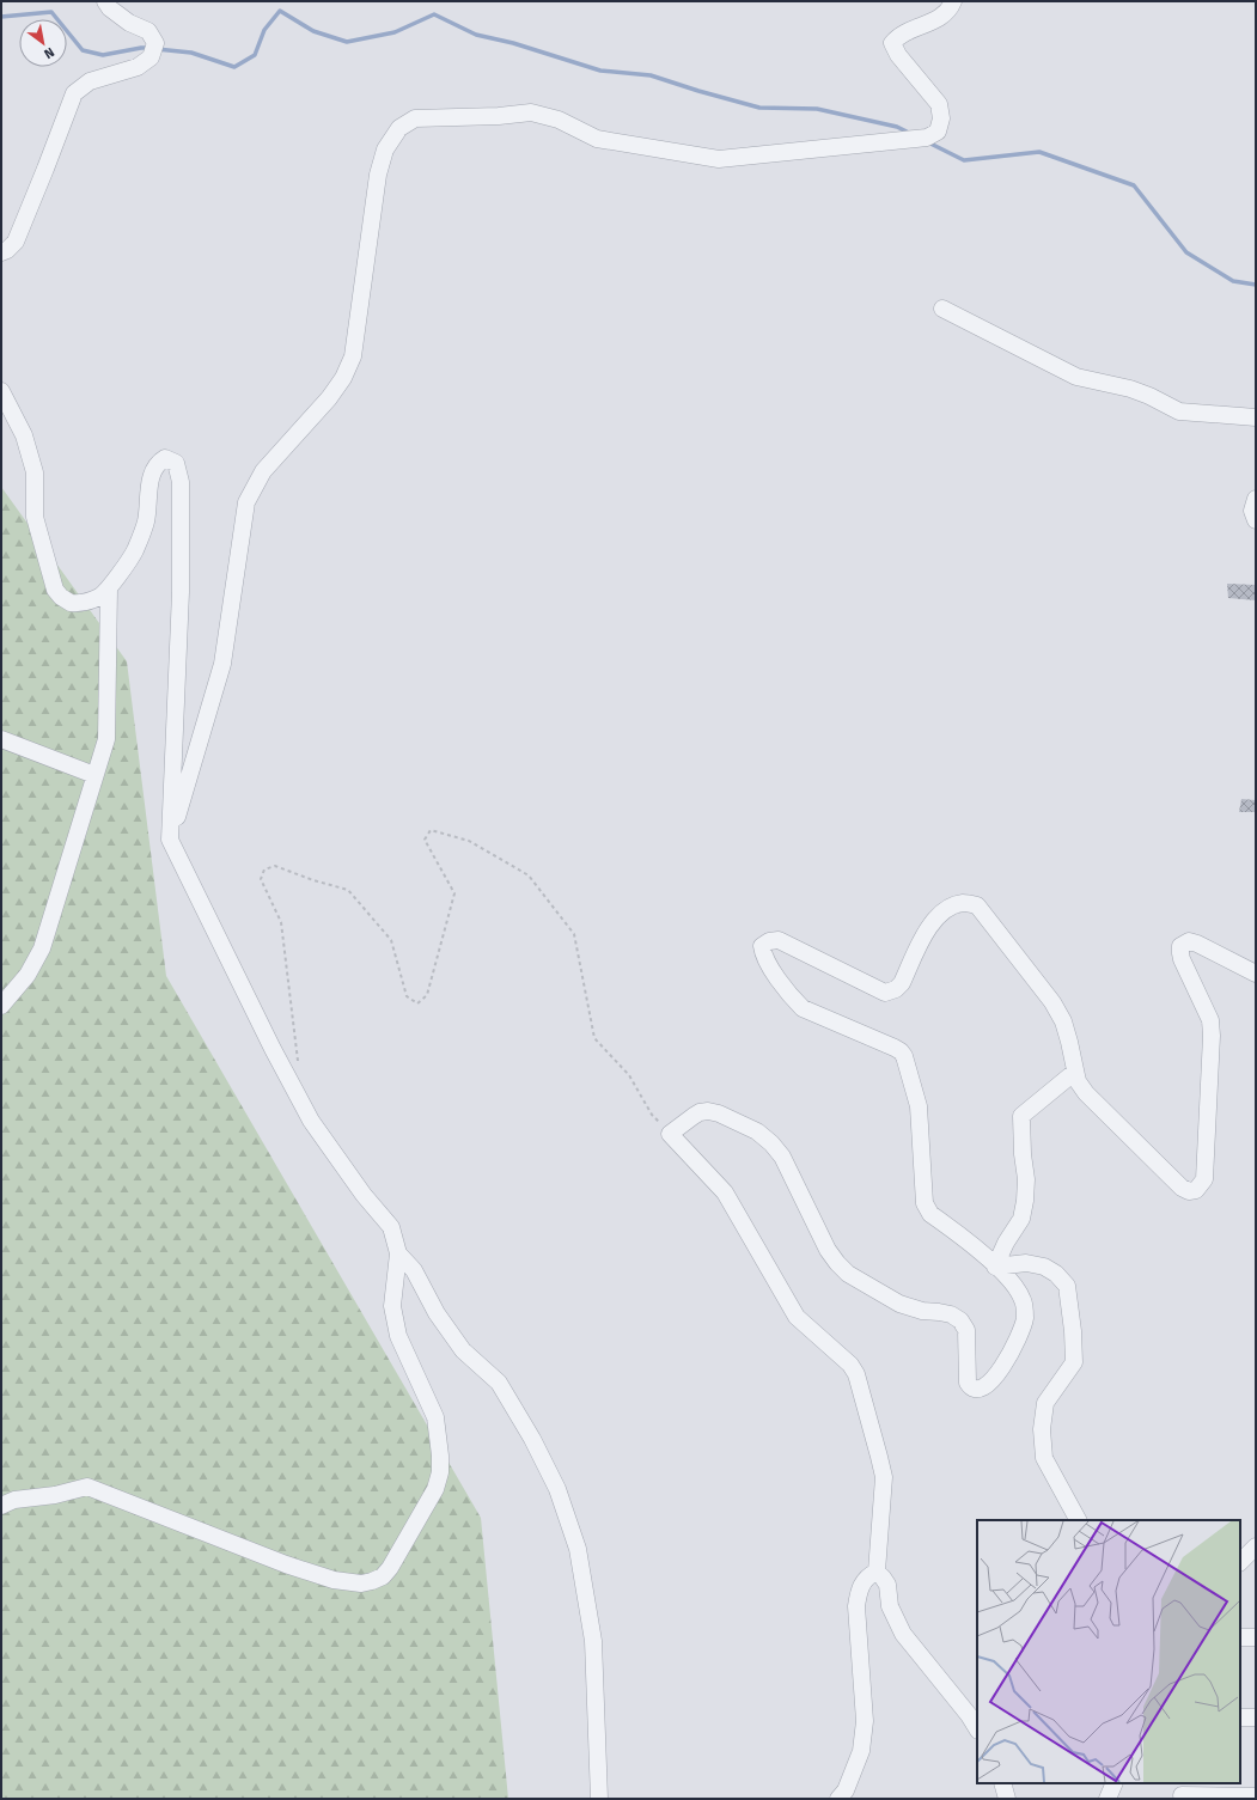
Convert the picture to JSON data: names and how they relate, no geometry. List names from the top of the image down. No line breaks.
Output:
{"north":"bottom right"}
